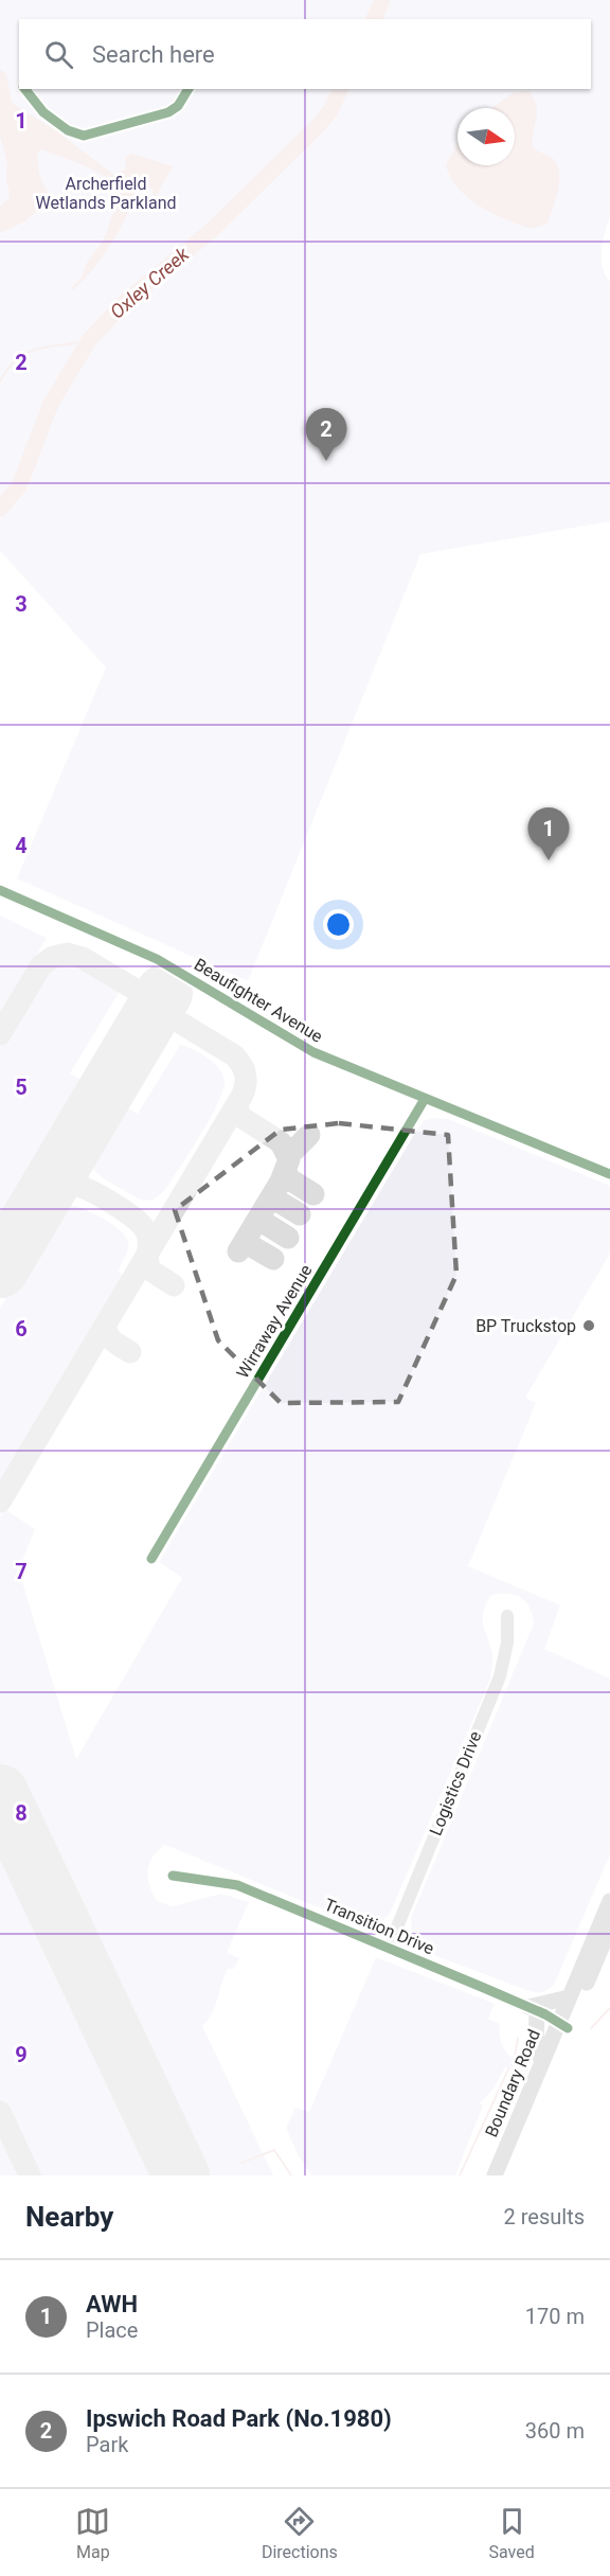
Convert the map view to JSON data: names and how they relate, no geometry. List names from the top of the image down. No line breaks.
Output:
{"streets":{"main road":["Boundary Road"],"street":["Beaufighter Avenue","Wirraway Avenue","Logistics Drive","Transition Drive"]},"crossings":[["Beaufighter Avenue","Wirraway Avenue"],["Logistics Drive","Transition Drive"],["Transition Drive","Boundary Road"]],"water":["Oxley Creek"],"parks":["Archerfield Wetlands Parkland"],"places":["BP Truckstop"],"north":"right","page":{"search":"Search here","pins":["2","1"],"heading":["Nearby","2 results"],"list":[{"mark":"1","name":"AWH","note":"Place","value":"170 m"},{"mark":"2","name":"Ipswich Road Park (No.1980)","note":"Park","value":"360 m"}],"nav":["Map","Directions","Saved"]},"grid":{"rows":["1","2","3","4","5","6","7","8","9"]}}
